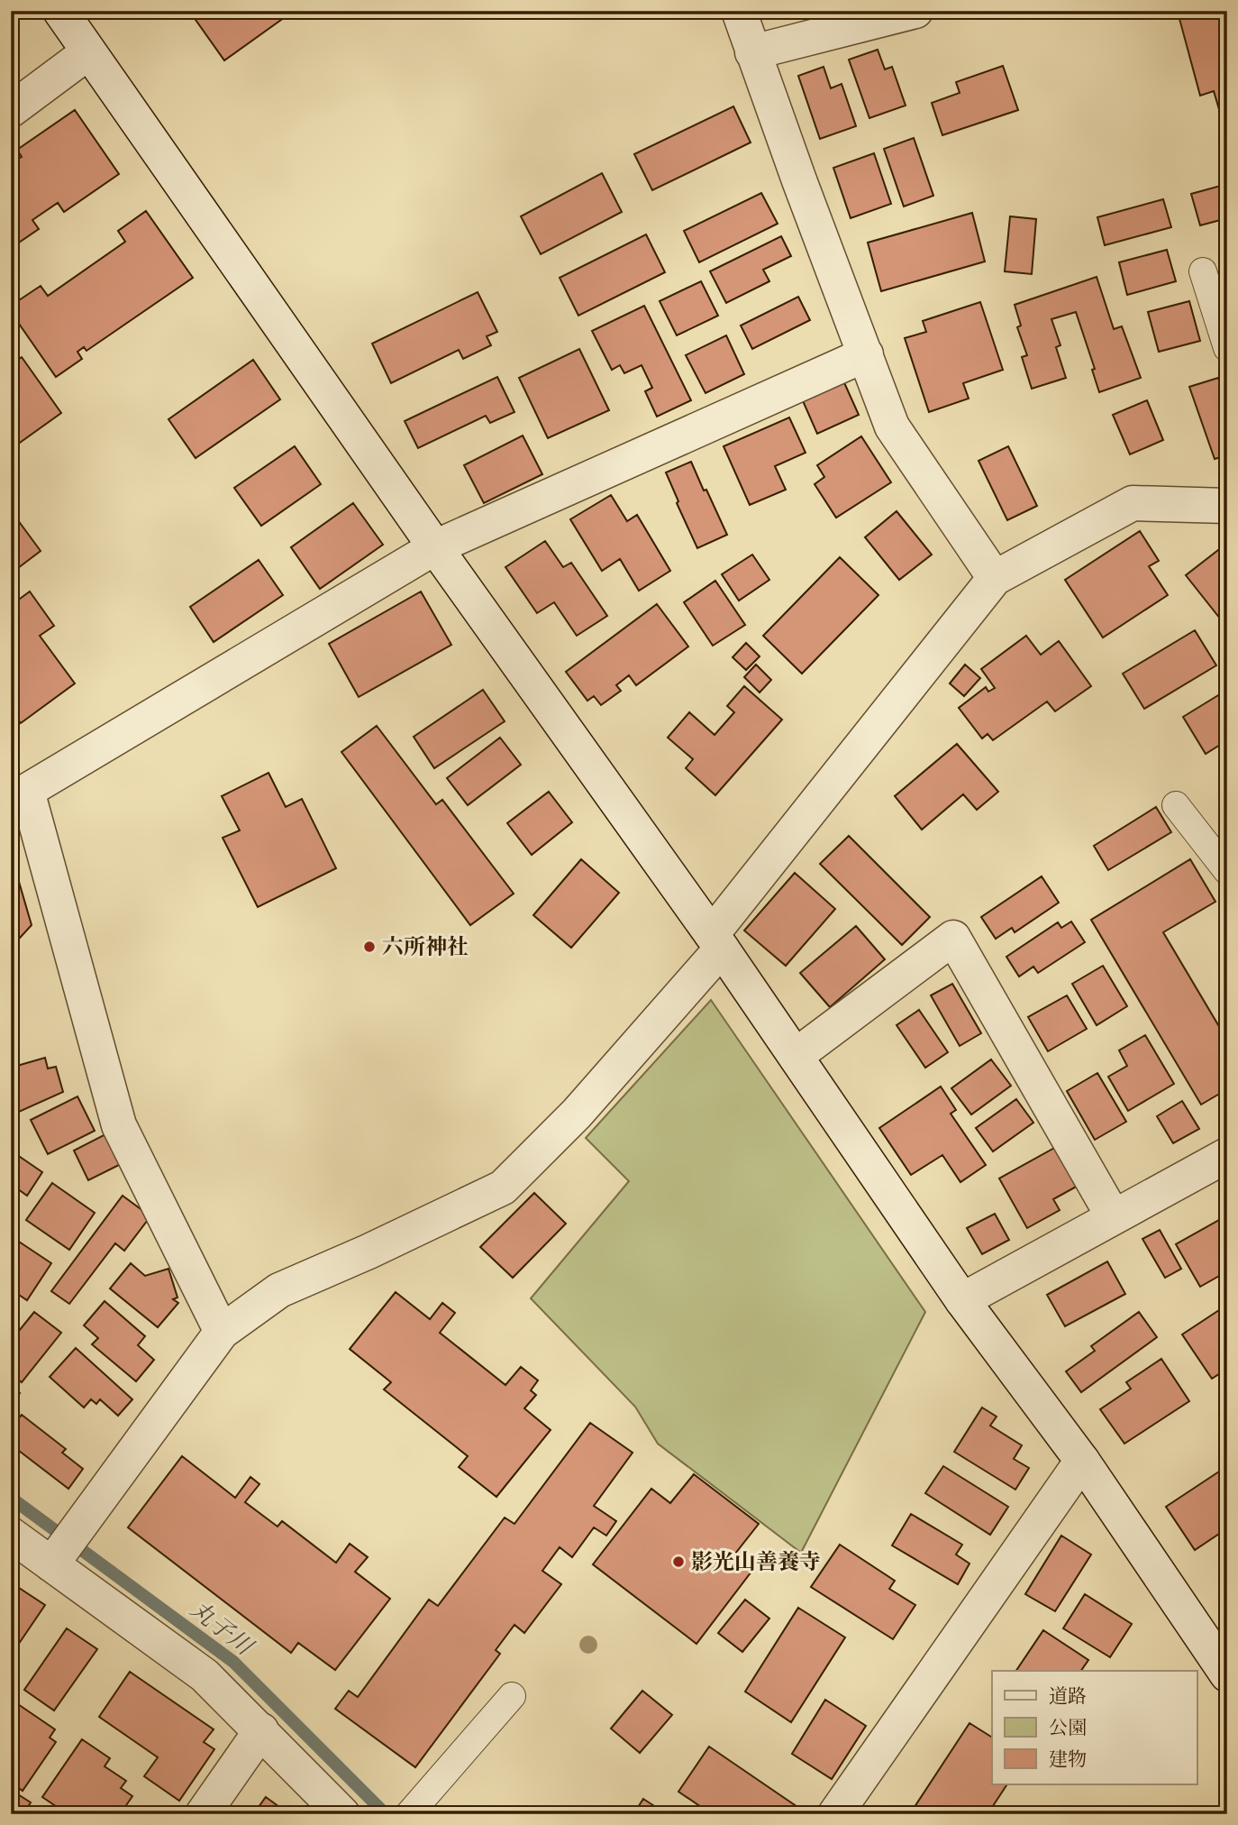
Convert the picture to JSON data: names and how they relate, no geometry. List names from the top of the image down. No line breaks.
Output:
{"water":["丸子川"],"places":["六所神社","影光山善養寺"],"legend":["道路","公園","建物"]}
